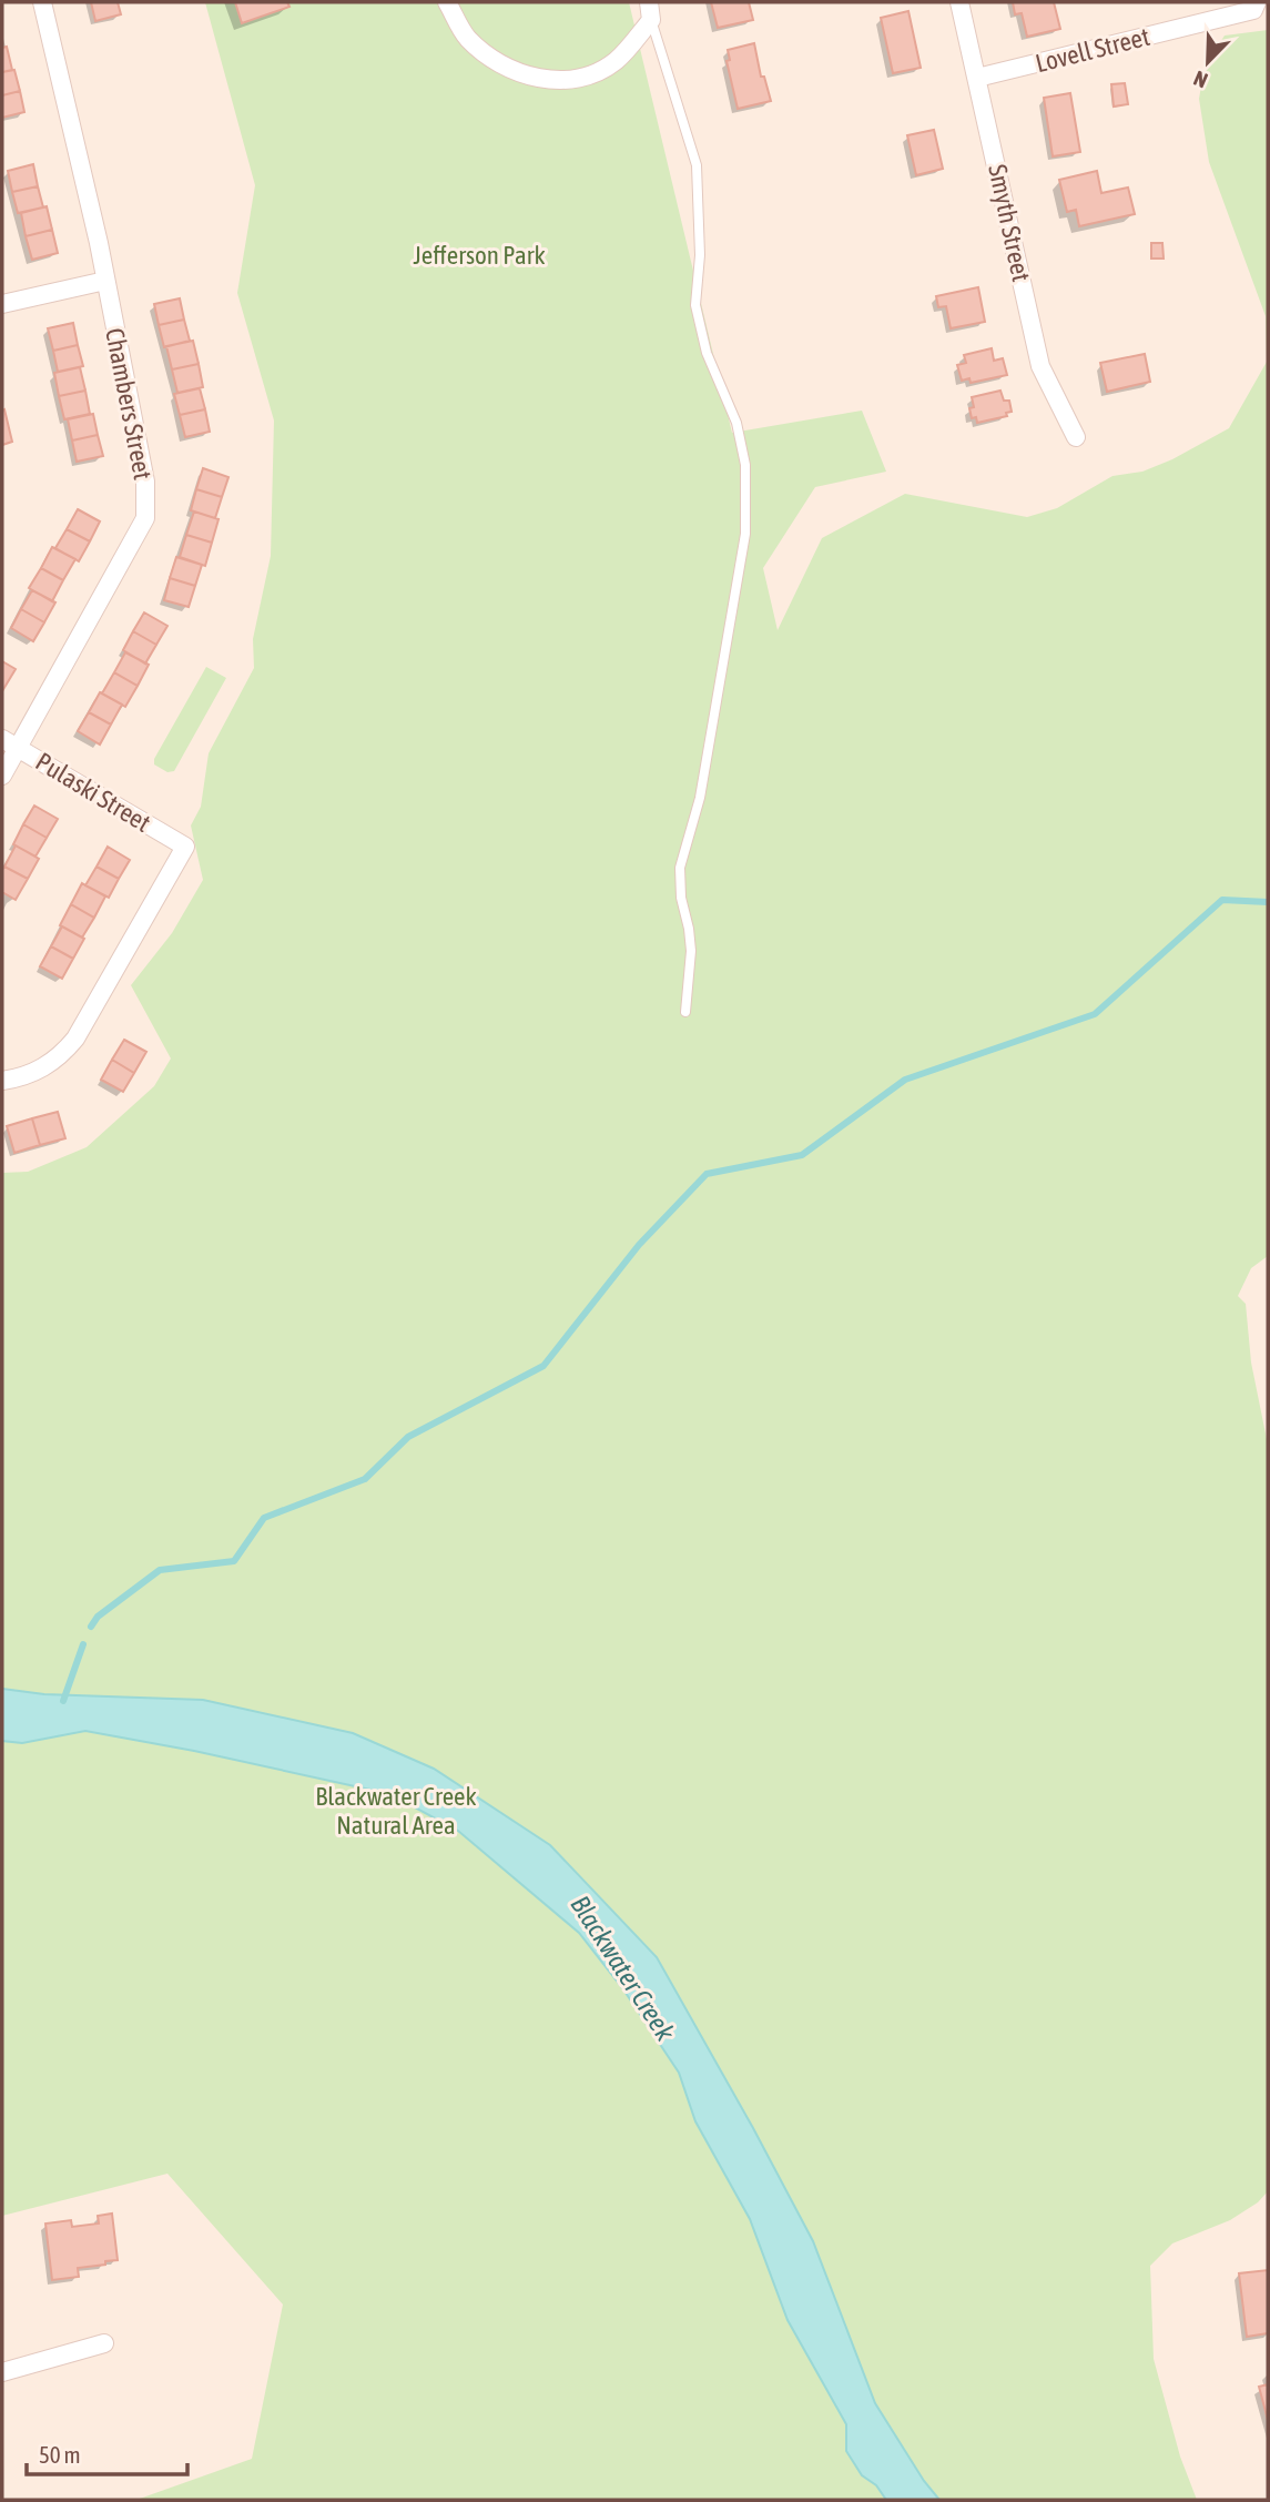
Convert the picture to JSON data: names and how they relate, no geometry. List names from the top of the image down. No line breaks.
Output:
{"streets":{"street":["Lovell Street","Smyth Street","Chambers Street","Pulaski Street"]},"crossings":[["Lovell Street","Smyth Street"],["Chambers Street","Pulaski Street"]],"water":["Blackwater Creek"],"parks":["Jefferson Park","Blackwater Creek Natural Area"],"scale_bar":"50 m","north":"bottom left"}
